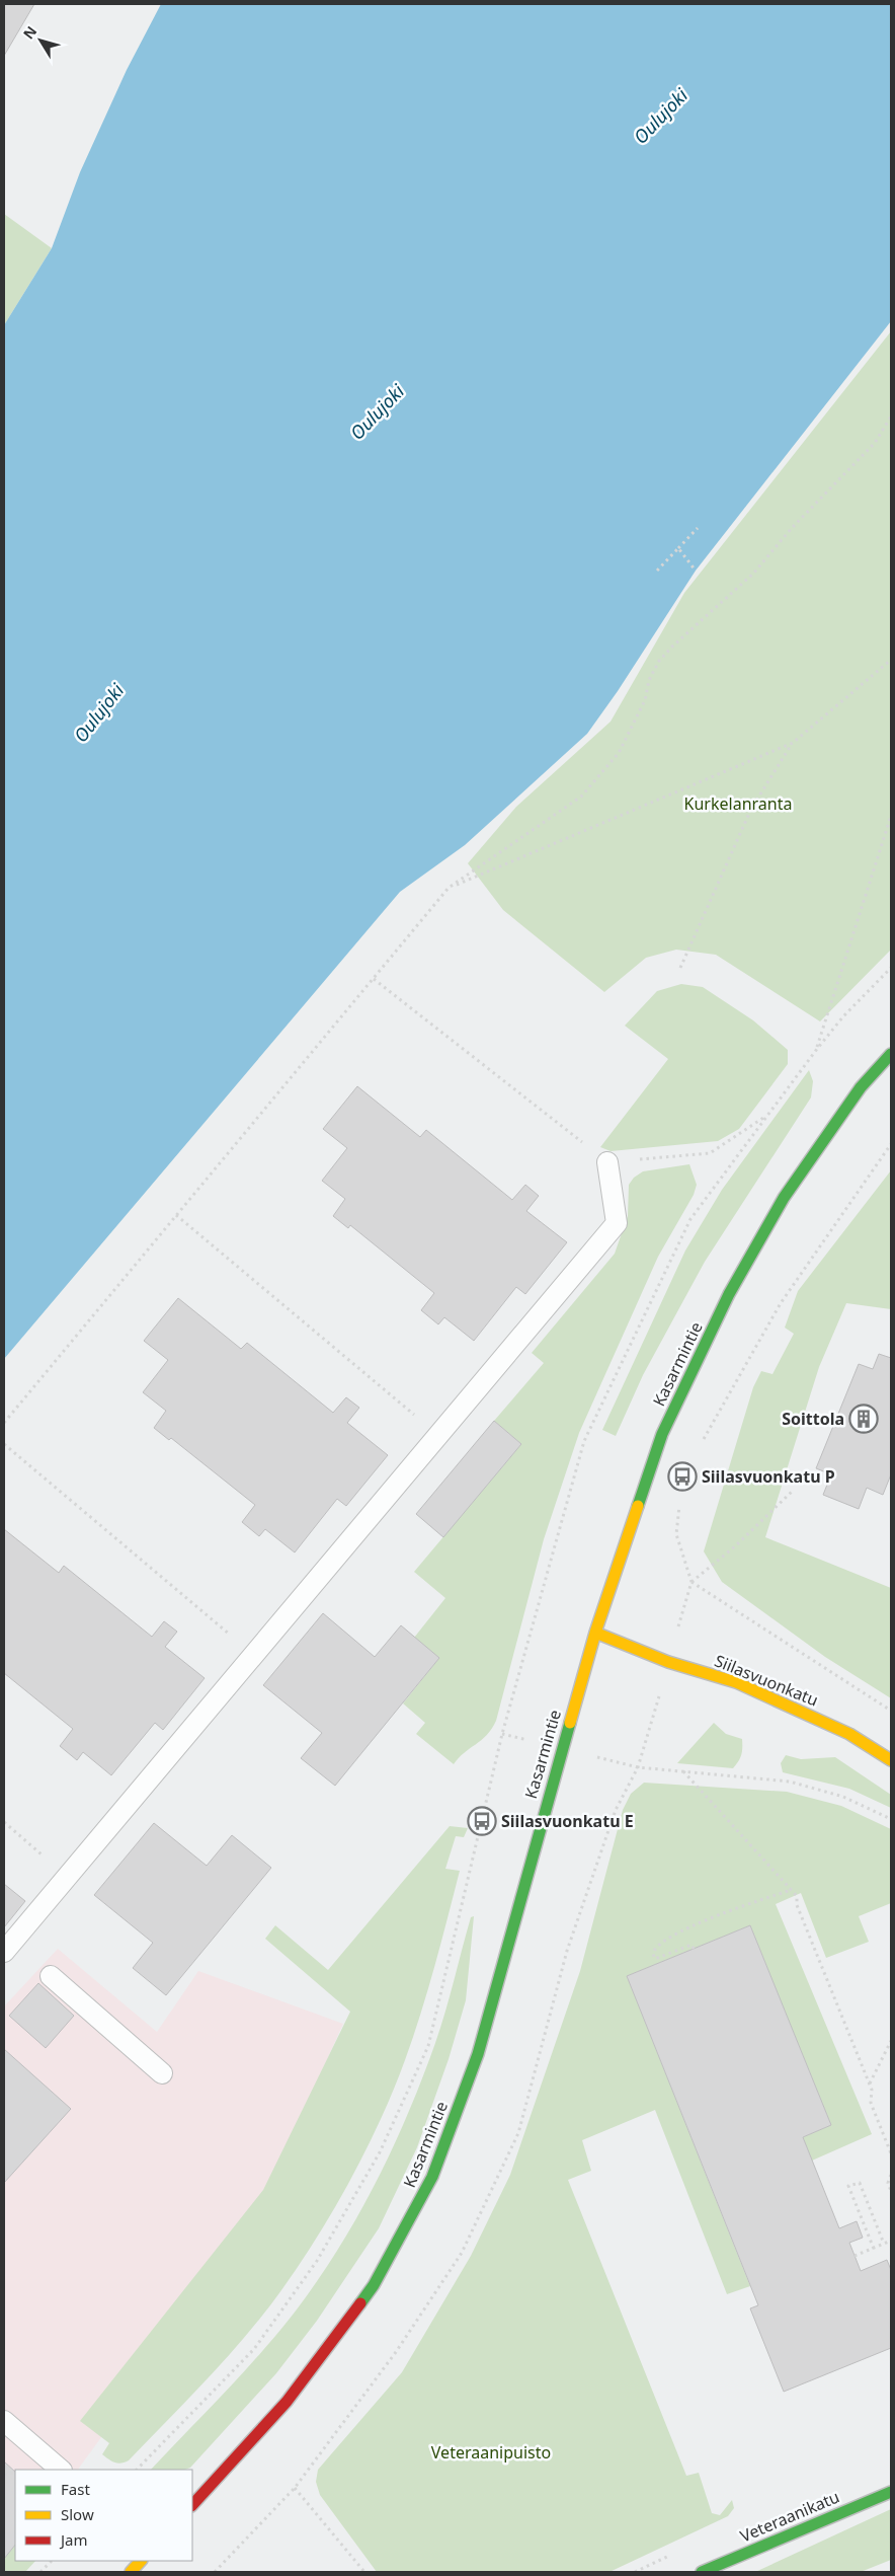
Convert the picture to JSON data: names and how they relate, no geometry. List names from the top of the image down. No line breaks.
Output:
{"streets":{"street":["Kasarmintie","Siilasvuonkatu","Veteraanikatu"]},"crossings":[["Kasarmintie","Siilasvuonkatu"]],"water":["Oulujoki"],"parks":["Kurkelanranta","Veteraanipuisto"],"places":{"building":["Soittola"],"bus stop":["Siilasvuonkatu P","Siilasvuonkatu E"]},"legend":["Fast","Slow","Jam"],"north":"top left"}
